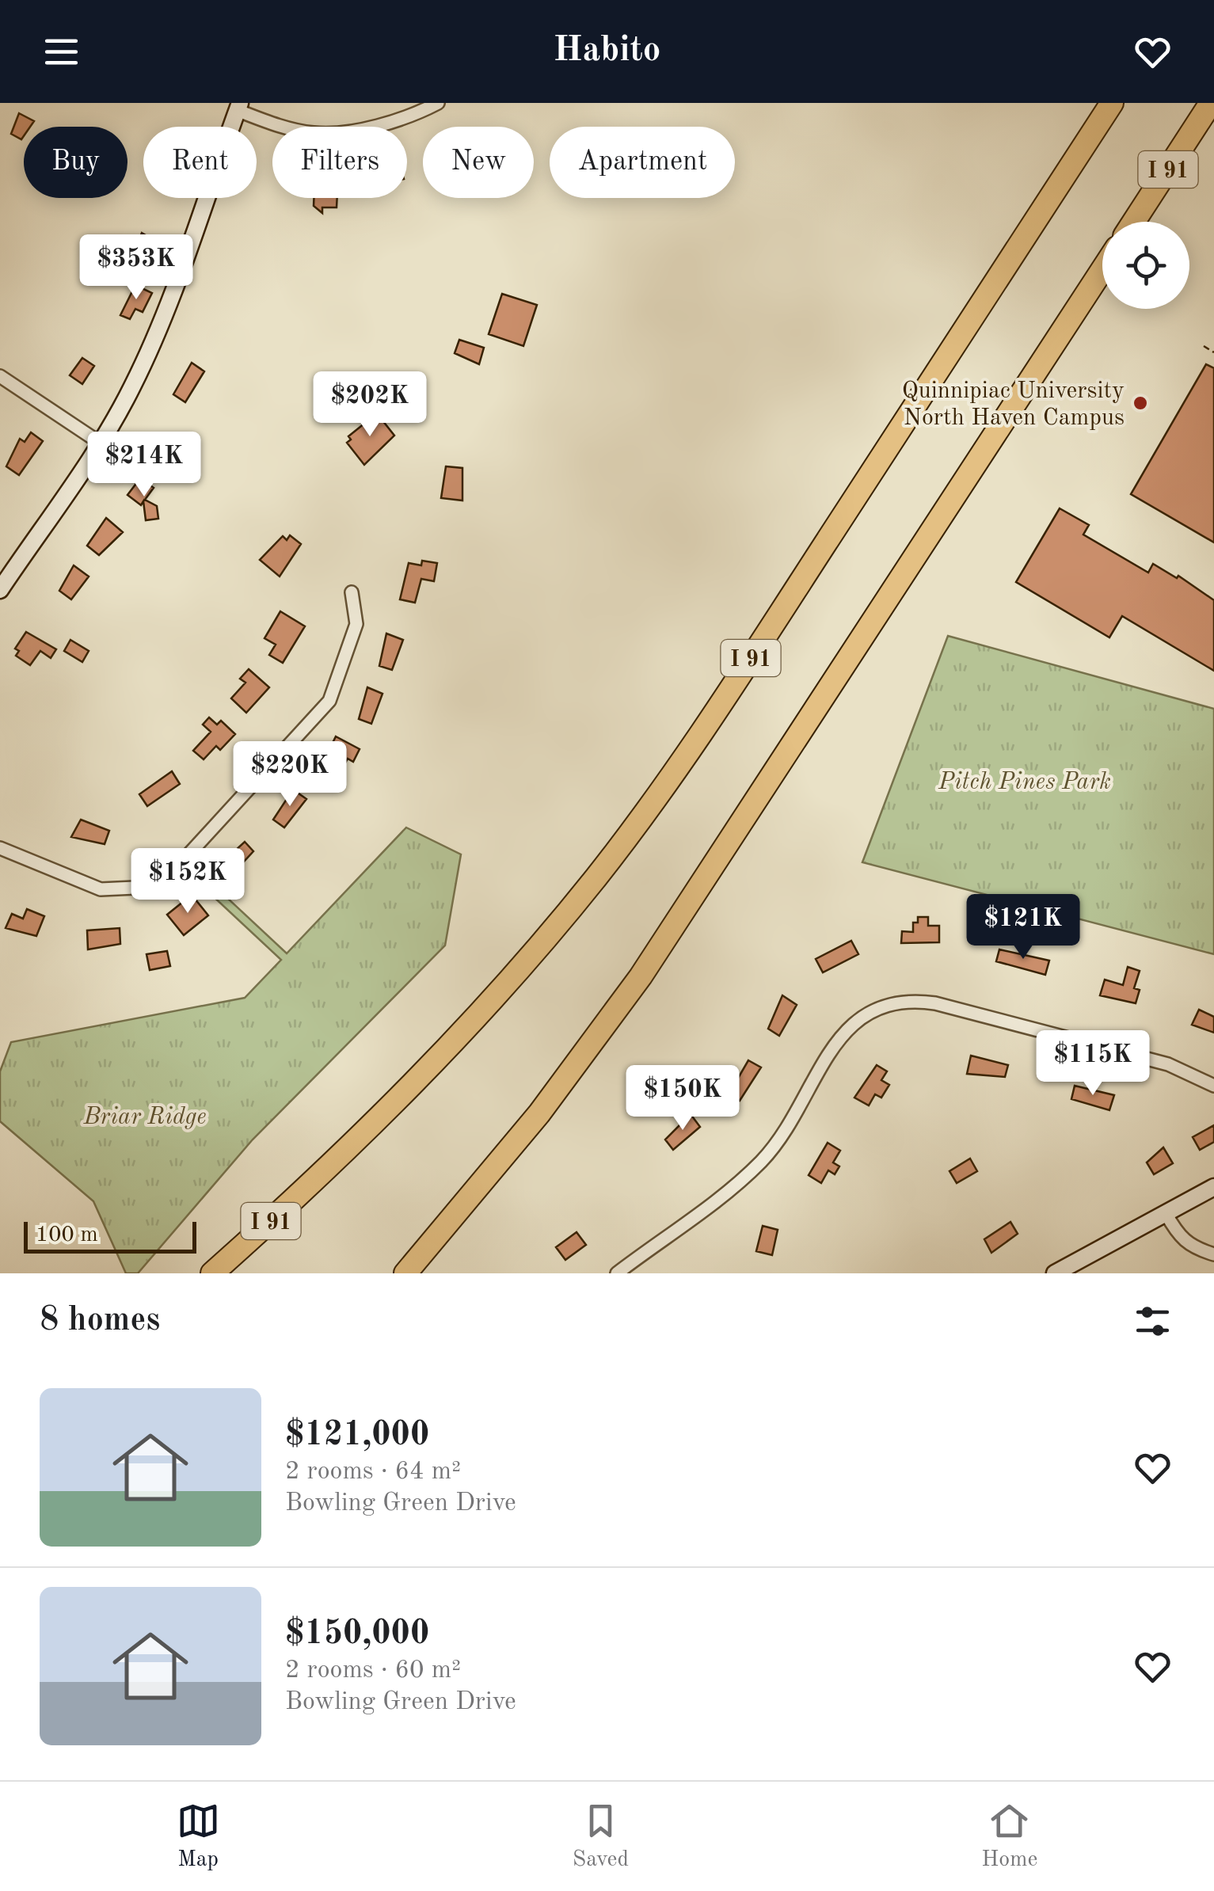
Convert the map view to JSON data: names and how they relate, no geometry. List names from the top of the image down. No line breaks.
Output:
{"streets":{"highway":["I 91"]},"parks":["Pitch Pines Park","Briar Ridge"],"places":["Quinnipiac University North Haven Campus"],"scale_bar":"100 m","page":{"header":"Habito","chip":["Buy","Rent","Filters","New","Apartment"],"price":["$353K","$202K","$214K","$220K","$152K","$121K","$115K","$150K"],"scale":"100 m","heading":"8 homes","list":[{"name":"$121,000","note":"2 rooms · 64 m² · Bowling Green Drive"},{"name":"$150,000","note":"2 rooms · 60 m² · Bowling Green Drive"}],"tabs":["Map","Saved","Home"]}}
